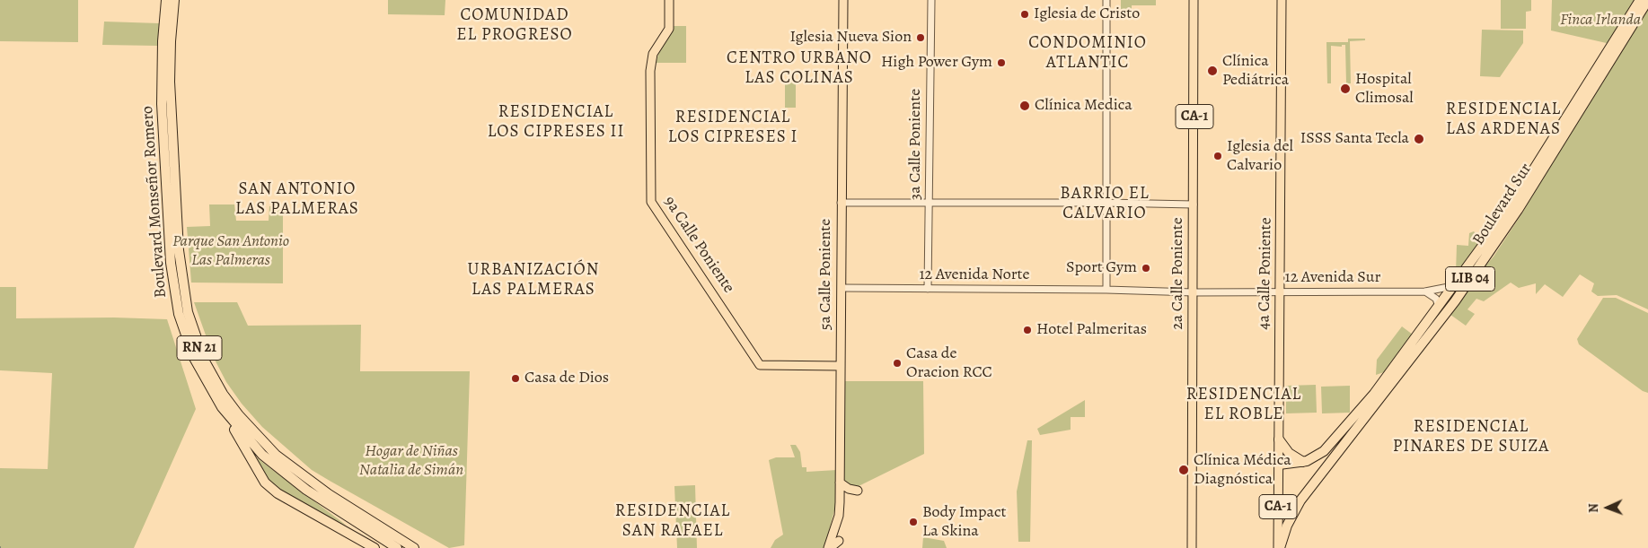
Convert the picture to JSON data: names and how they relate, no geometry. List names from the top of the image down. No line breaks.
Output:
{"streets":{"highway":["Boulevard Monseñor Romero","Boulevard Sur","LIB 04","RN 21"],"main road":["CA-1","9a Calle Poniente","2a Calle Poniente","4a Calle Poniente","5a Calle Poniente"],"street":["3a Calle Poniente","12 Avenida Norte","12 Avenida Sur"]},"crossings":[["3a Calle Poniente","12 Avenida Norte"],["Boulevard Sur","4a Calle Poniente"],["Boulevard Sur","12 Avenida Sur"],["9a Calle Poniente","5a Calle Poniente"],["2a Calle Poniente","12 Avenida Sur"],["4a Calle Poniente","12 Avenida Sur"],["5a Calle Poniente","12 Avenida Norte"],["12 Avenida Norte","12 Avenida Sur"]],"districts":["COMUNIDAD EL PROGRESO","CONDOMINIO ATLANTIC","CENTRO URBANO LAS COLINAS","RESIDENCIAL LAS ARDENAS","RESIDENCIAL LOS CIPRESES II","RESIDENCIAL LOS CIPRESES I","SAN ANTONIO LAS PALMERAS","BARRIO EL CALVARIO","URBANIZACIÓN LAS PALMERAS","RESIDENCIAL EL ROBLE","RESIDENCIAL PINARES DE SUIZA","RESIDENCIAL SAN RAFAEL"],"parks":["Finca Irlanda","Parque San Antonio Las Palmeras","Hogar de Niñas Natalia de Simán"],"places":["Iglesia de Cristo","Iglesia Nueva Sion","High Power Gym","Clínica Pediátrica","Hospital Climosal","Clínica Medica","ISSS Santa Tecla","Iglesia del Calvario","Sport Gym","Hotel Palmeritas","Casa de Oracion RCC","Casa de Dios","Clínica Médica Diagnóstica","Body Impact La Skina"],"north":"left"}
